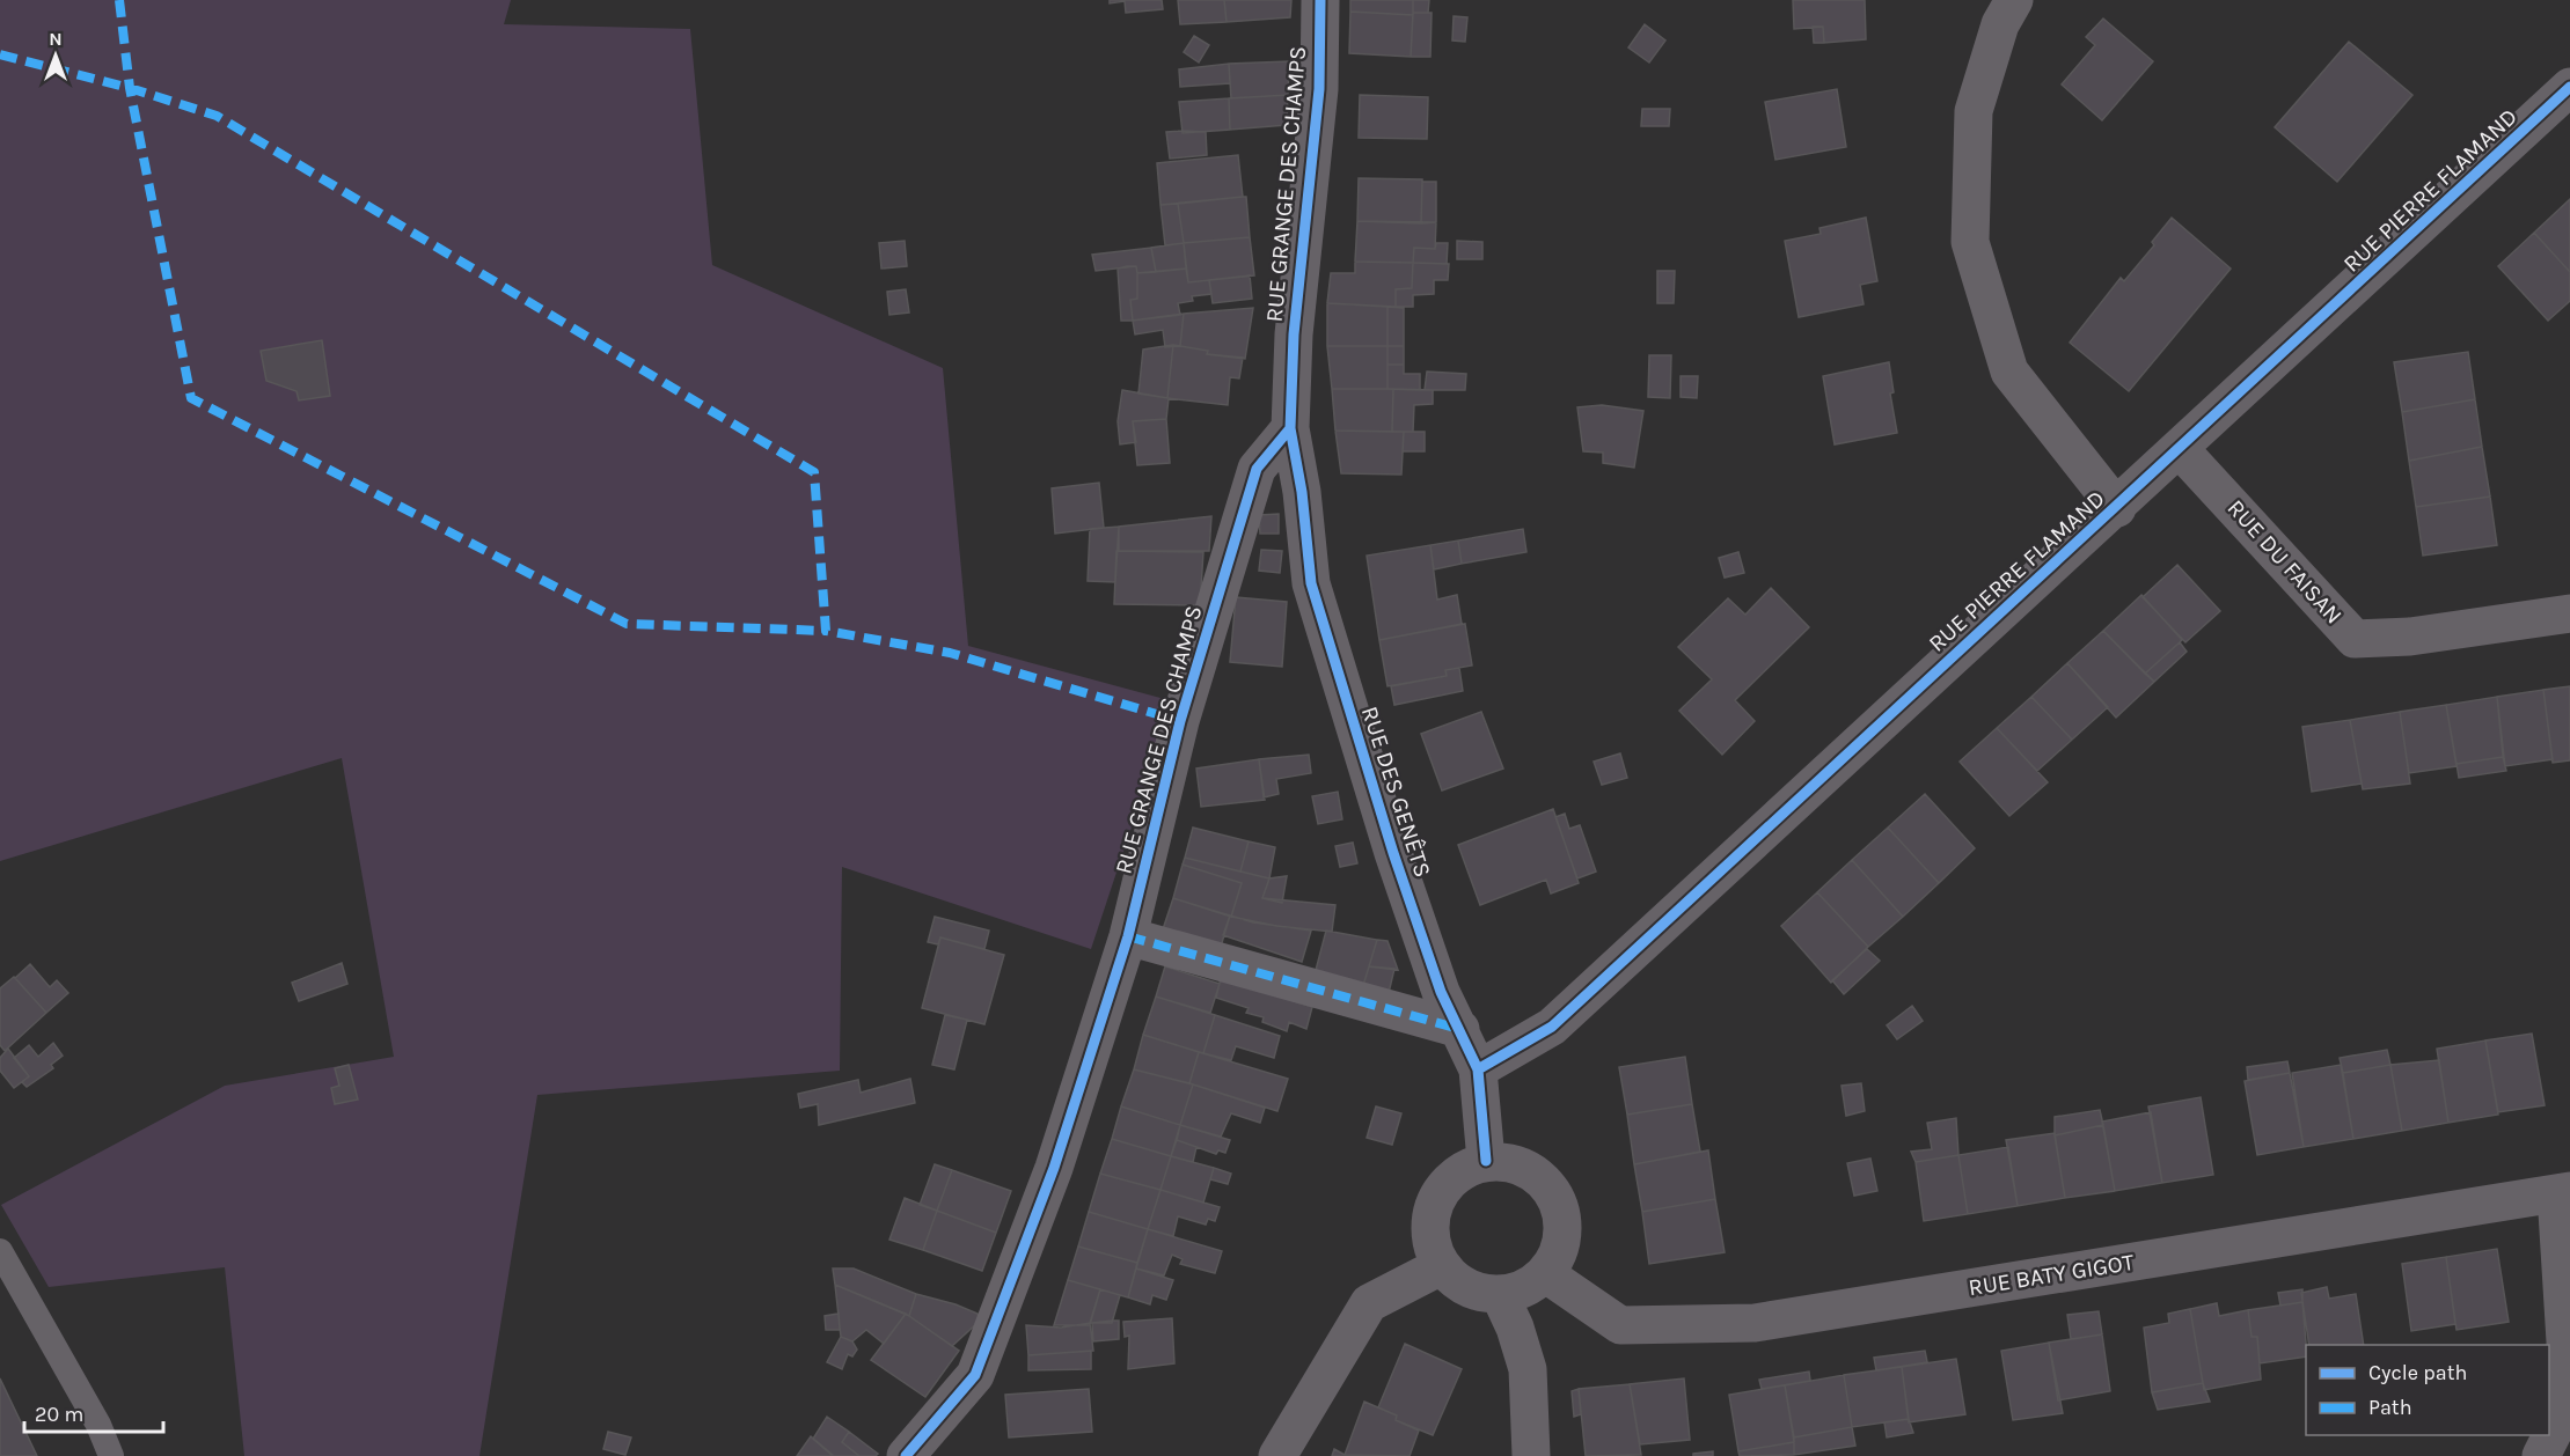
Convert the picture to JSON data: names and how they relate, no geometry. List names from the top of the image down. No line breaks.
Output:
{"streets":{"street":["RUE GRANGE DES CHAMPS","RUE PIERRE FLAMAND","RUE DU FAISAN","RUE DES GENÊTS","RUE BATY GIGOT"]},"crossings":[["RUE GRANGE DES CHAMPS","RUE DES GENÊTS"],["RUE PIERRE FLAMAND","RUE DU FAISAN"],["RUE PIERRE FLAMAND","RUE DES GENÊTS"],["RUE DES GENÊTS","RUE BATY GIGOT"]],"legend":["Cycle path","Path"],"scale_bar":"20 m","north":"top"}
